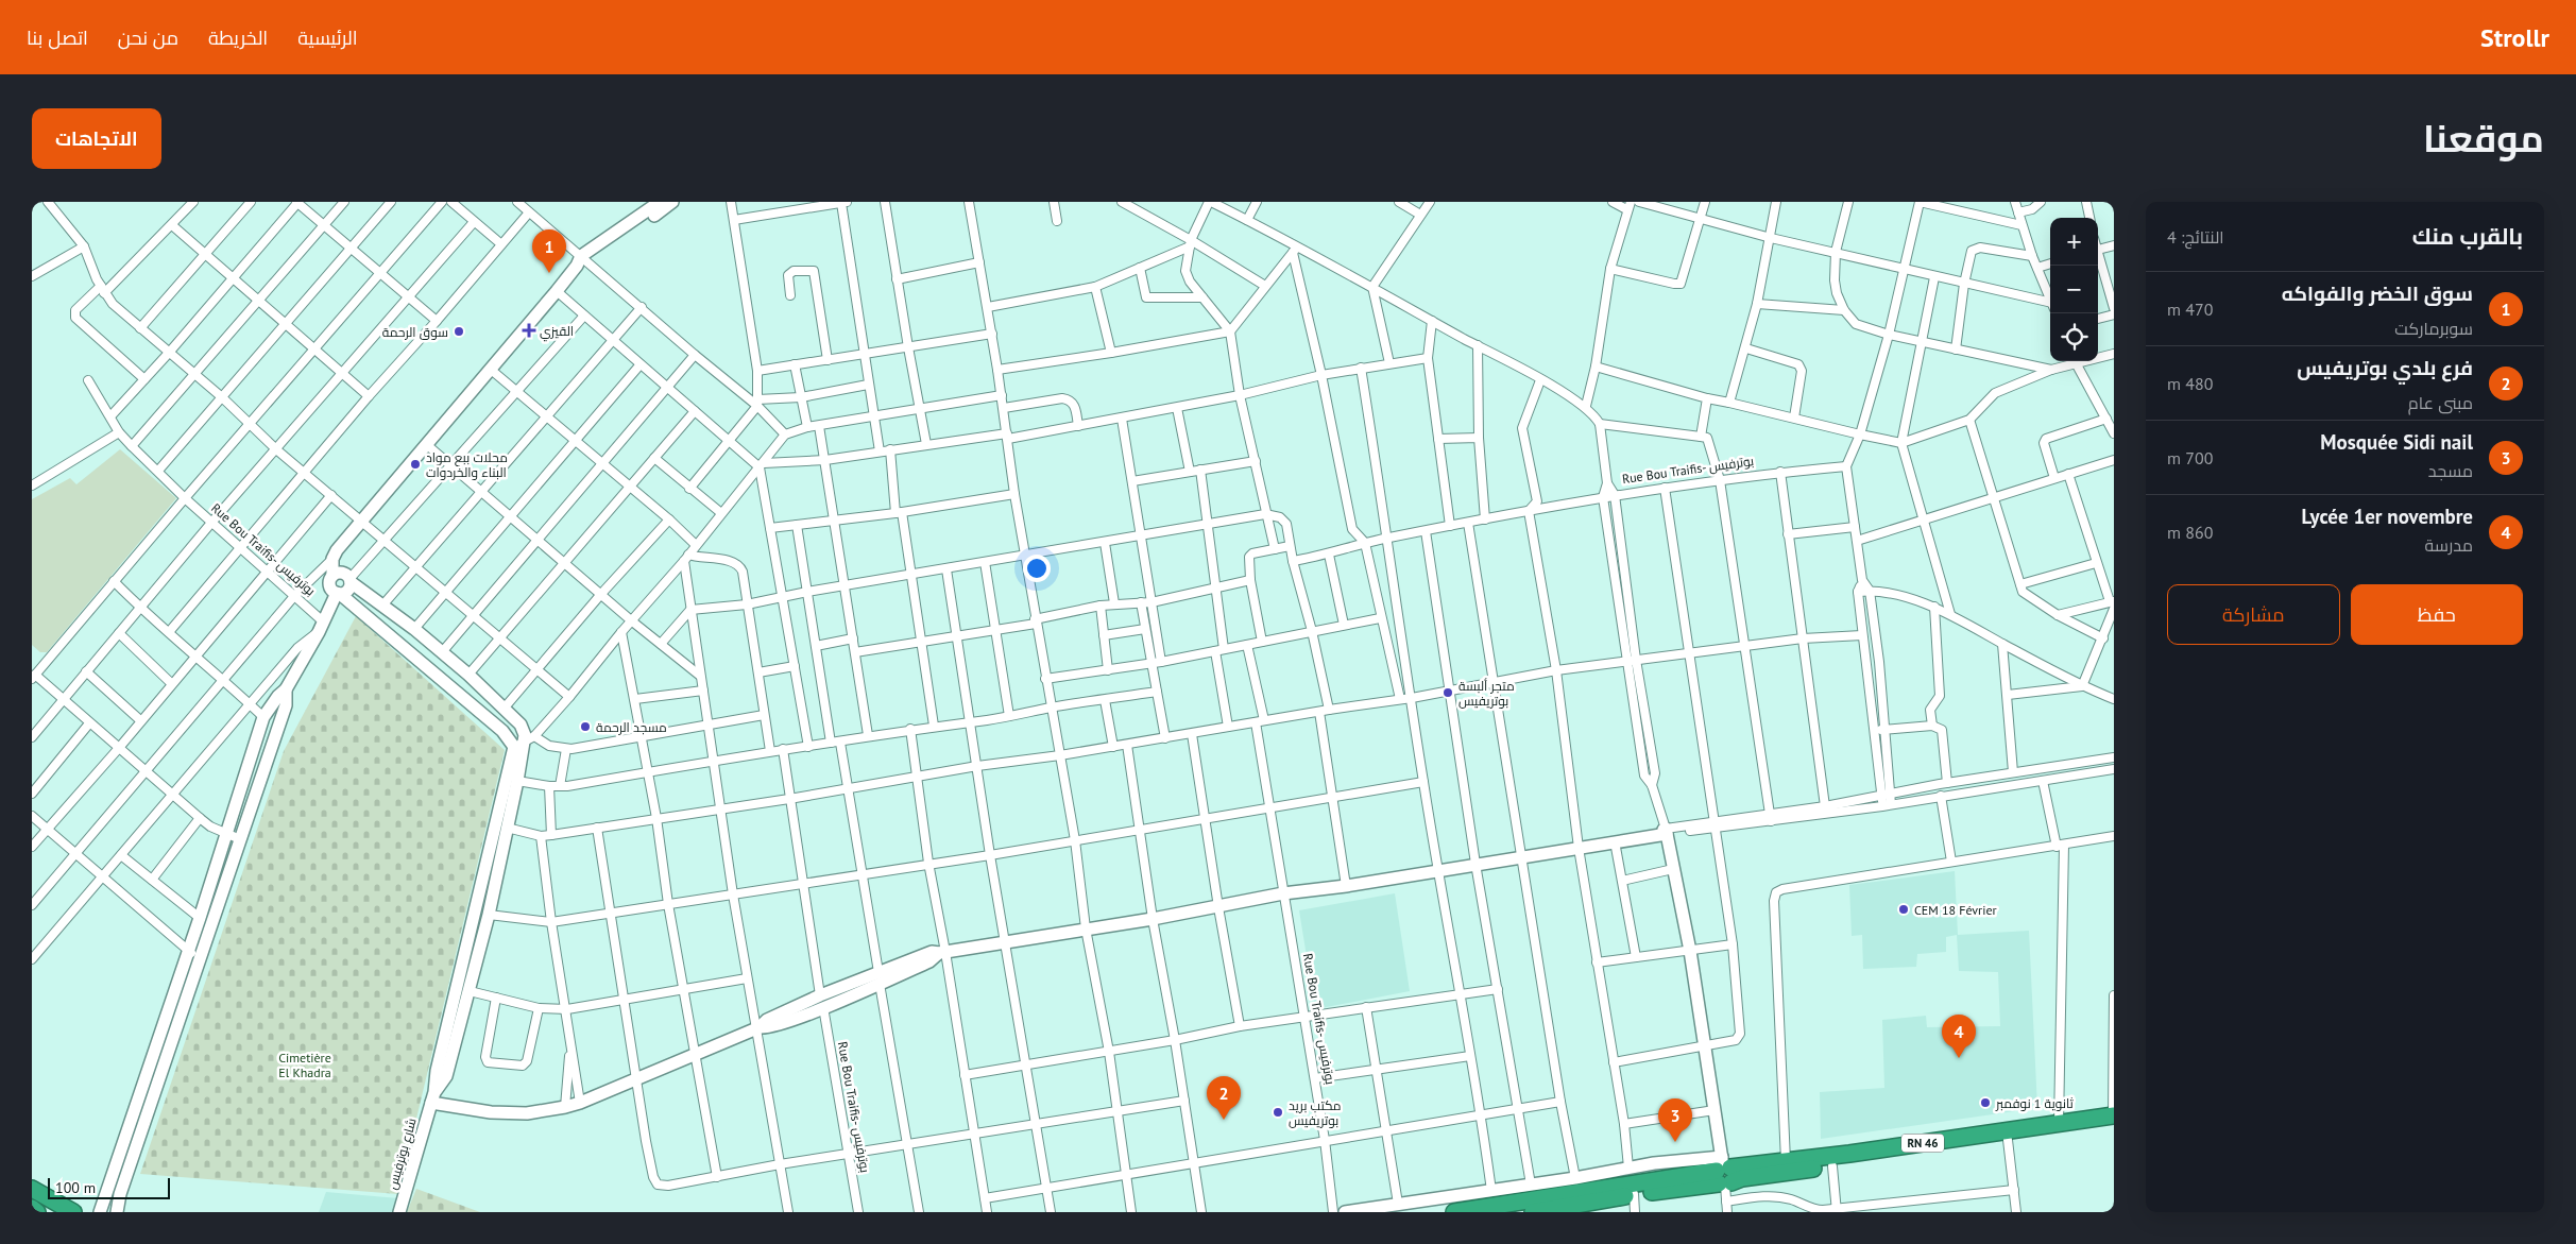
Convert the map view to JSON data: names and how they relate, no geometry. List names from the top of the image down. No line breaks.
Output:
{"streets":{"highway":["RN 46"],"street":["Rue Bou Traifis- بوترفيس","شارع بوترفيس"]},"parks":["Cimetière El Khadra"],"places":{"health":["القيزي"],"other":["سوق الرحمة","محلات ببع مواد البناء والخردوات","متجر ألبسة بوتريفيس","مسجد الرحمة","CEM 18 Février","ثانوية 1 نوفمبر","مكتب بريد بوتريفيس"]},"scale_bar":"100 m","page":{"header":"Strollr","nav":["الرئيسية","الخريطة","من نحن","اتصل بنا"],"title":"موقعنا","buttons":["الاتجاهات",["حفظ","مشاركة"]],"heading":["بالقرب منك","النتائج: 4"],"map_buttons":["+","−"],"pins":["1","4","2","3"],"list":[{"mark":"1","name":"سوق الخضر والفواكه","note":"سوبرماركت","value":"470 m"},{"mark":"2","name":"فرع بلدي بوتريفيس","note":"مبنى عام","value":"480 m"},{"mark":"3","name":"Mosquée Sidi nail","note":"مسجد","value":"700 m"},{"mark":"4","name":"Lycée 1er novembre","note":"مدرسة","value":"860 m"}],"scale":"100 m"}}
